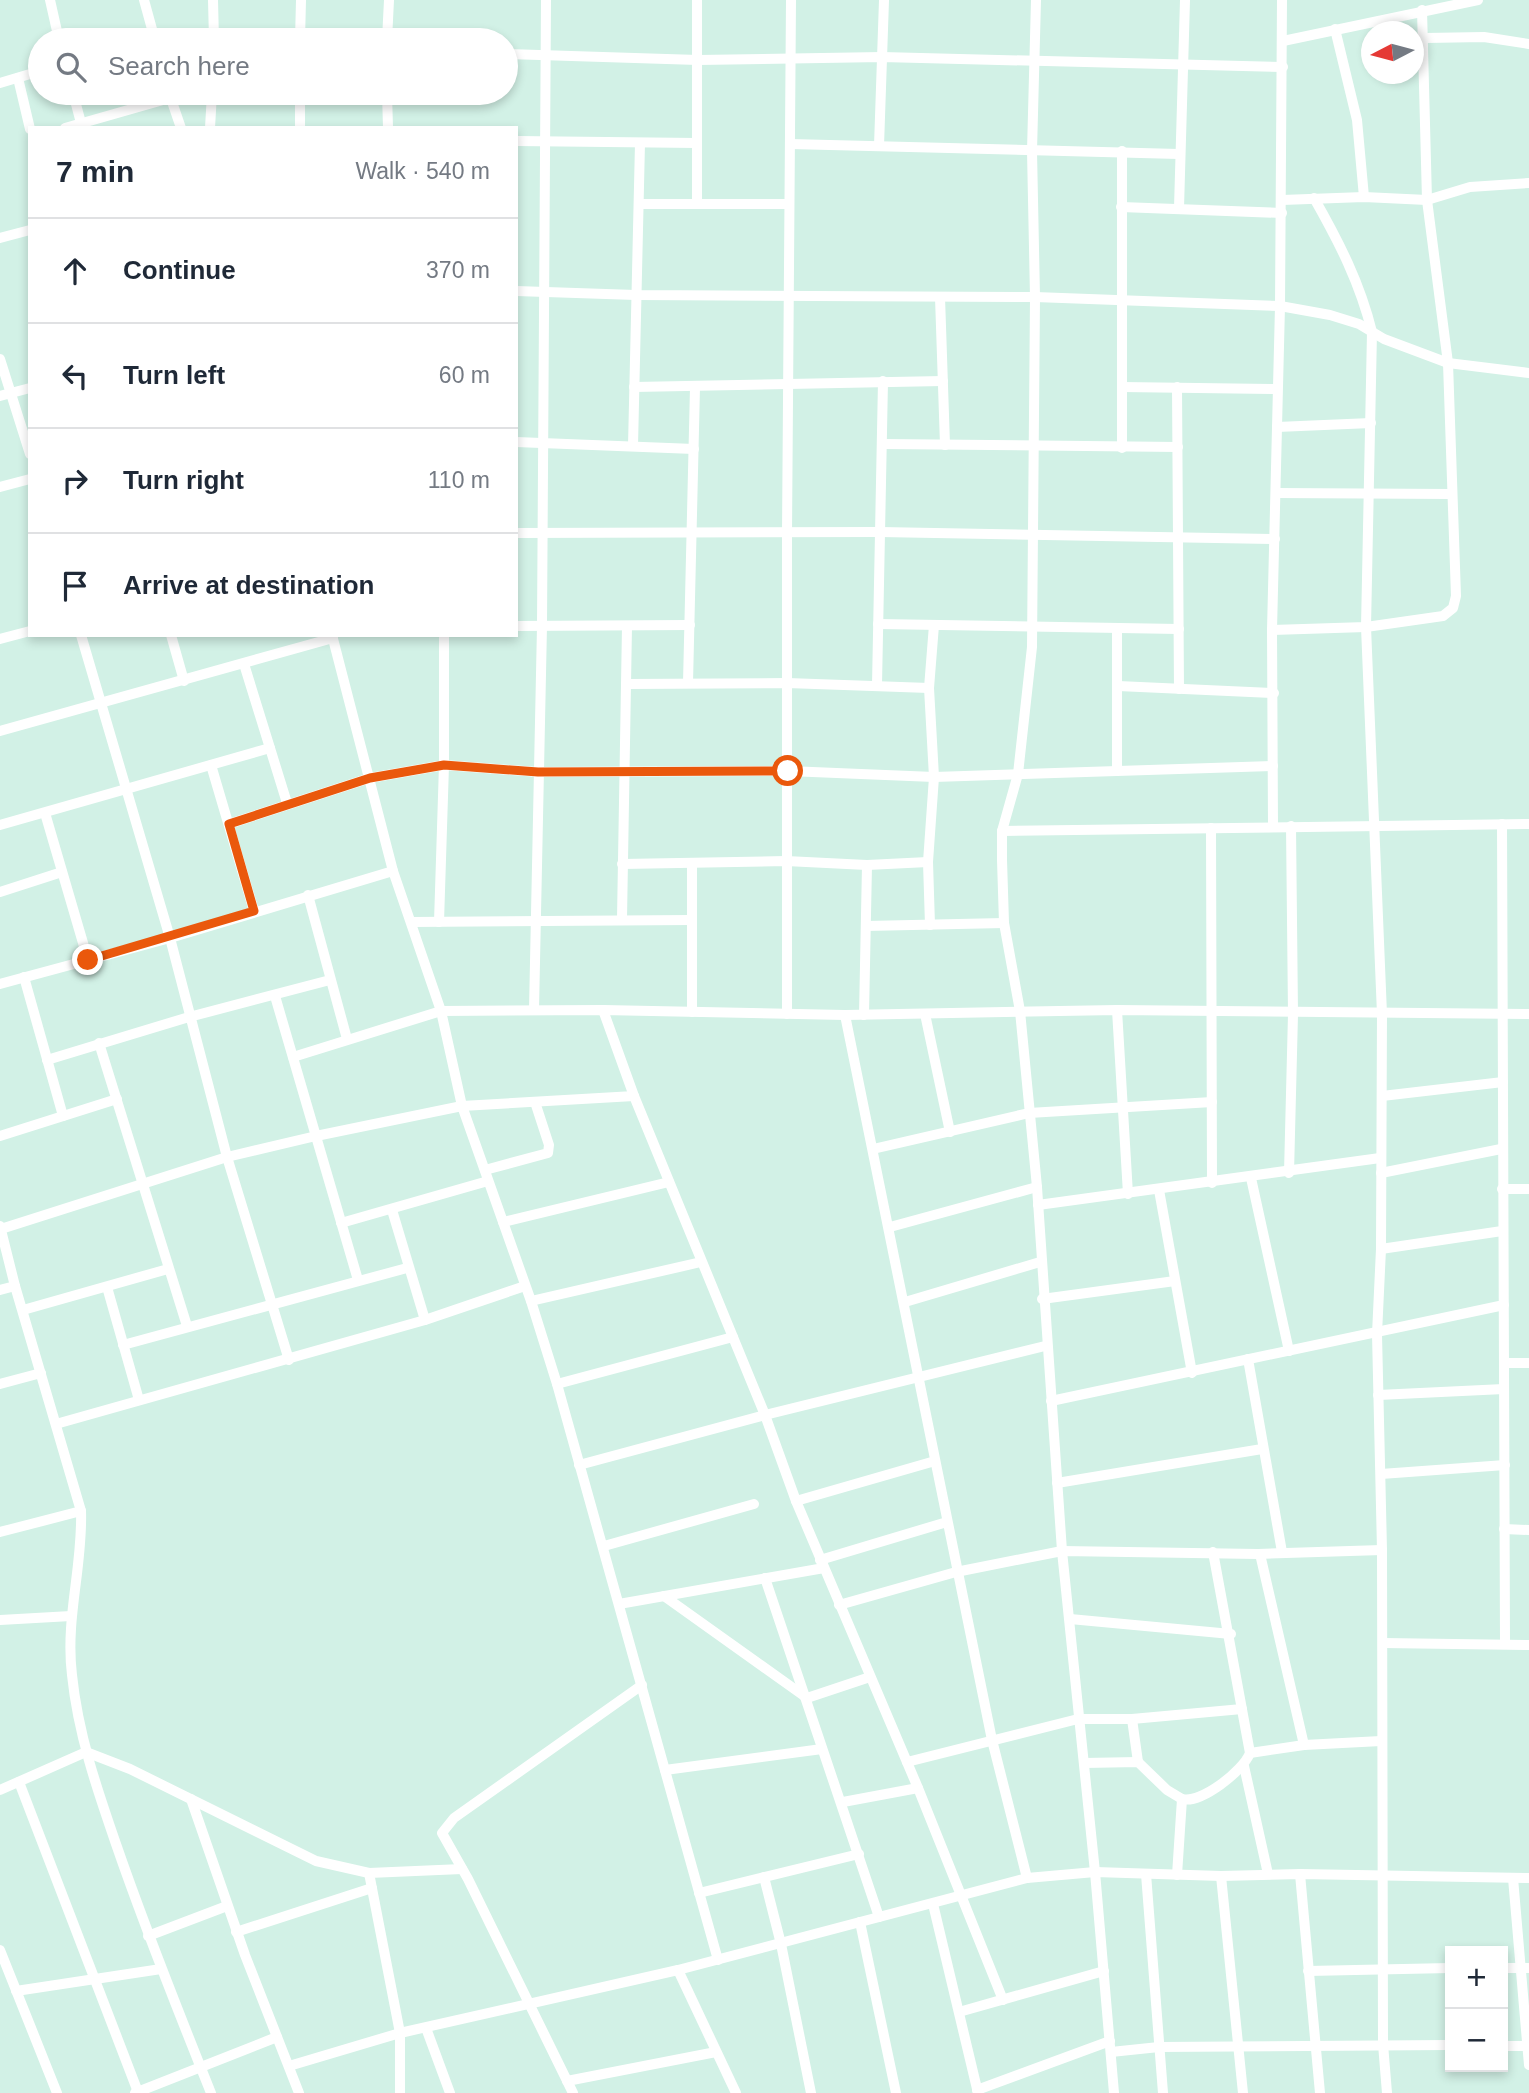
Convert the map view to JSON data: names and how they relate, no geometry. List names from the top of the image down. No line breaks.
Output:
{"north":"left","page":{"search":"Search here","heading":["7 min","Walk · 540 m"],"list":[["Continue","370 m"],["Turn left","60 m"],["Turn right","110 m"],"Arrive at destination"],"map_buttons":["+","−"]}}
